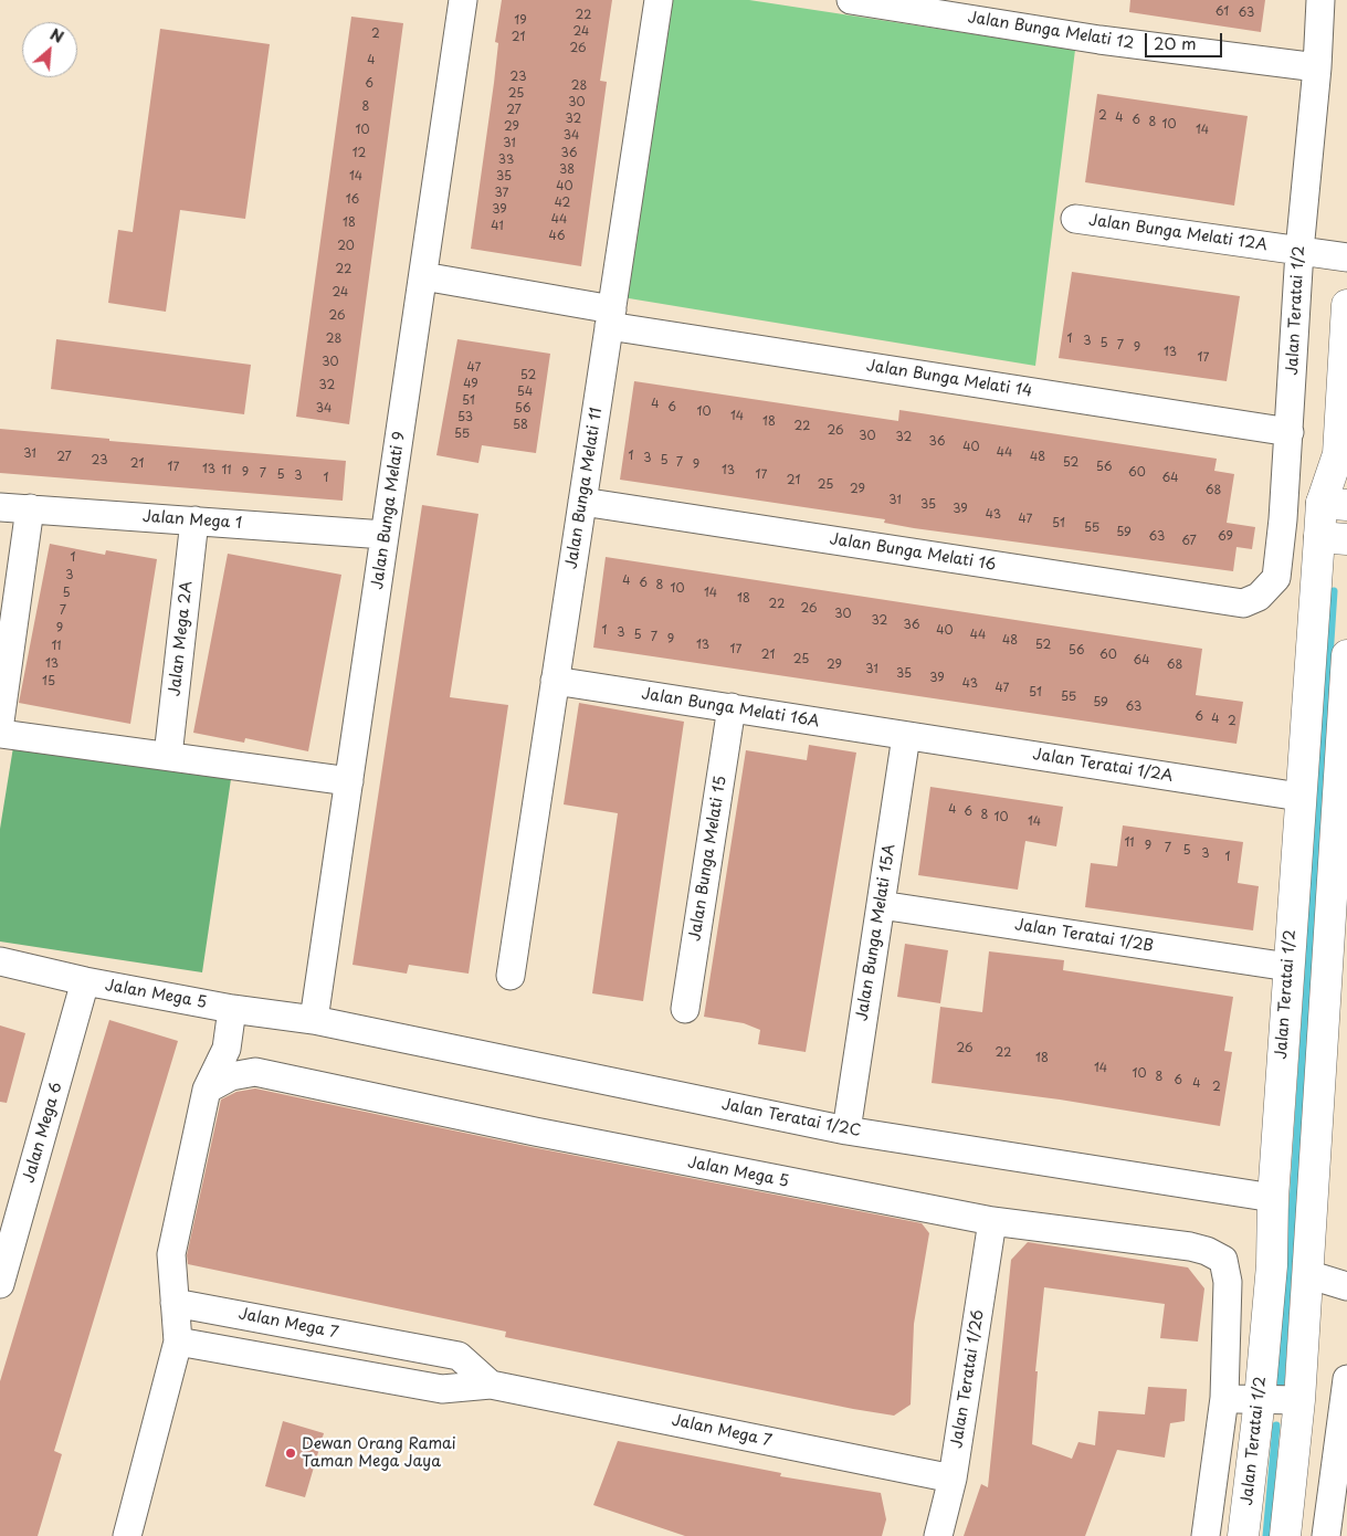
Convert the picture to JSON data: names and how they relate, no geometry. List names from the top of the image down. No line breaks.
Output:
{"streets":{"main road":["Jalan Teratai 1/2"],"street":["Jalan Bunga Melati 12","Jalan Bunga Melati 12A","Jalan Bunga Melati 14","Jalan Bunga Melati 11","Jalan Bunga Melati 9","Jalan Mega 1","Jalan Bunga Melati 16","Jalan Mega 2A","Jalan Bunga Melati 16A","Jalan Teratai 1/2A","Jalan Bunga Melati 15","Jalan Bunga Melati 15A","Jalan Teratai 1/2B","Jalan Mega 5","Jalan Teratai 1/2C","Jalan Mega 6","Jalan Mega 7","Jalan Teratai 1/26"]},"crossings":[["Jalan Bunga Melati 12","Jalan Teratai 1/2"],["Jalan Bunga Melati 12A","Jalan Teratai 1/2"],["Jalan Teratai 1/2","Jalan Bunga Melati 14"],["Jalan Teratai 1/2","Jalan Bunga Melati 16"],["Jalan Teratai 1/2","Jalan Teratai 1/2A"],["Jalan Teratai 1/2","Jalan Teratai 1/2B"],["Jalan Teratai 1/2","Jalan Teratai 1/2C"],["Jalan Bunga Melati 14","Jalan Bunga Melati 11"],["Jalan Bunga Melati 14","Jalan Bunga Melati 9"],["Jalan Bunga Melati 11","Jalan Bunga Melati 16"],["Jalan Bunga Melati 11","Jalan Bunga Melati 16A"],["Jalan Bunga Melati 9","Jalan Mega 1"],["Jalan Bunga Melati 9","Jalan Mega 5"],["Jalan Bunga Melati 9","Jalan Teratai 1/2C"],["Jalan Mega 1","Jalan Mega 2A"],["Jalan Bunga Melati 16A","Jalan Teratai 1/2A"],["Jalan Bunga Melati 16A","Jalan Bunga Melati 15"],["Jalan Bunga Melati 16A","Jalan Bunga Melati 15A"],["Jalan Teratai 1/2A","Jalan Bunga Melati 15A"],["Jalan Bunga Melati 15A","Jalan Teratai 1/2B"],["Jalan Bunga Melati 15A","Jalan Teratai 1/2C"],["Jalan Mega 5","Jalan Teratai 1/2C"],["Jalan Mega 5","Jalan Mega 6"],["Jalan Mega 5","Jalan Teratai 1/26"],["Jalan Mega 7","Jalan Teratai 1/26"]],"places":["Dewan Orang Ramai Taman Mega Jaya"],"house_numbers":["61","63","22","19","24","2","21","26","4","23","6","28","25","30","8","27","2","4","32","6","8","10","29","10","14","34","31","12","36","33","38","14","35","40","37","16","42","39","44","18","41","46","20","22","24","26","28","1","3","5","7","9","13","17","30","47","52","49","32","54","51","4","6","34","56","10","14","53","18","58","22","26","55","30","32","36","40","44","31","1","27","48","3","23","5","7","52","21","9","17","56","13","11","13","9","60","7","5","17","3","1","64","21","25","29","68","31","35","39","43","47","51","55","59","63","69","67","1","3","4","6","8","10","5","14","18","22","26","7","30","32","36","9","1","40","3","5","44","7","9","48","13","52","11","17","56","21","60","25","64","13","29","68","31","35","39","15","43","47","51","55","59","63","6","4","2","4","6","8","10","14","11","9","7","5","3","1","26","22","18","14","10","8","6","4","2"],"scale_bar":"20 m","north":"top right"}
